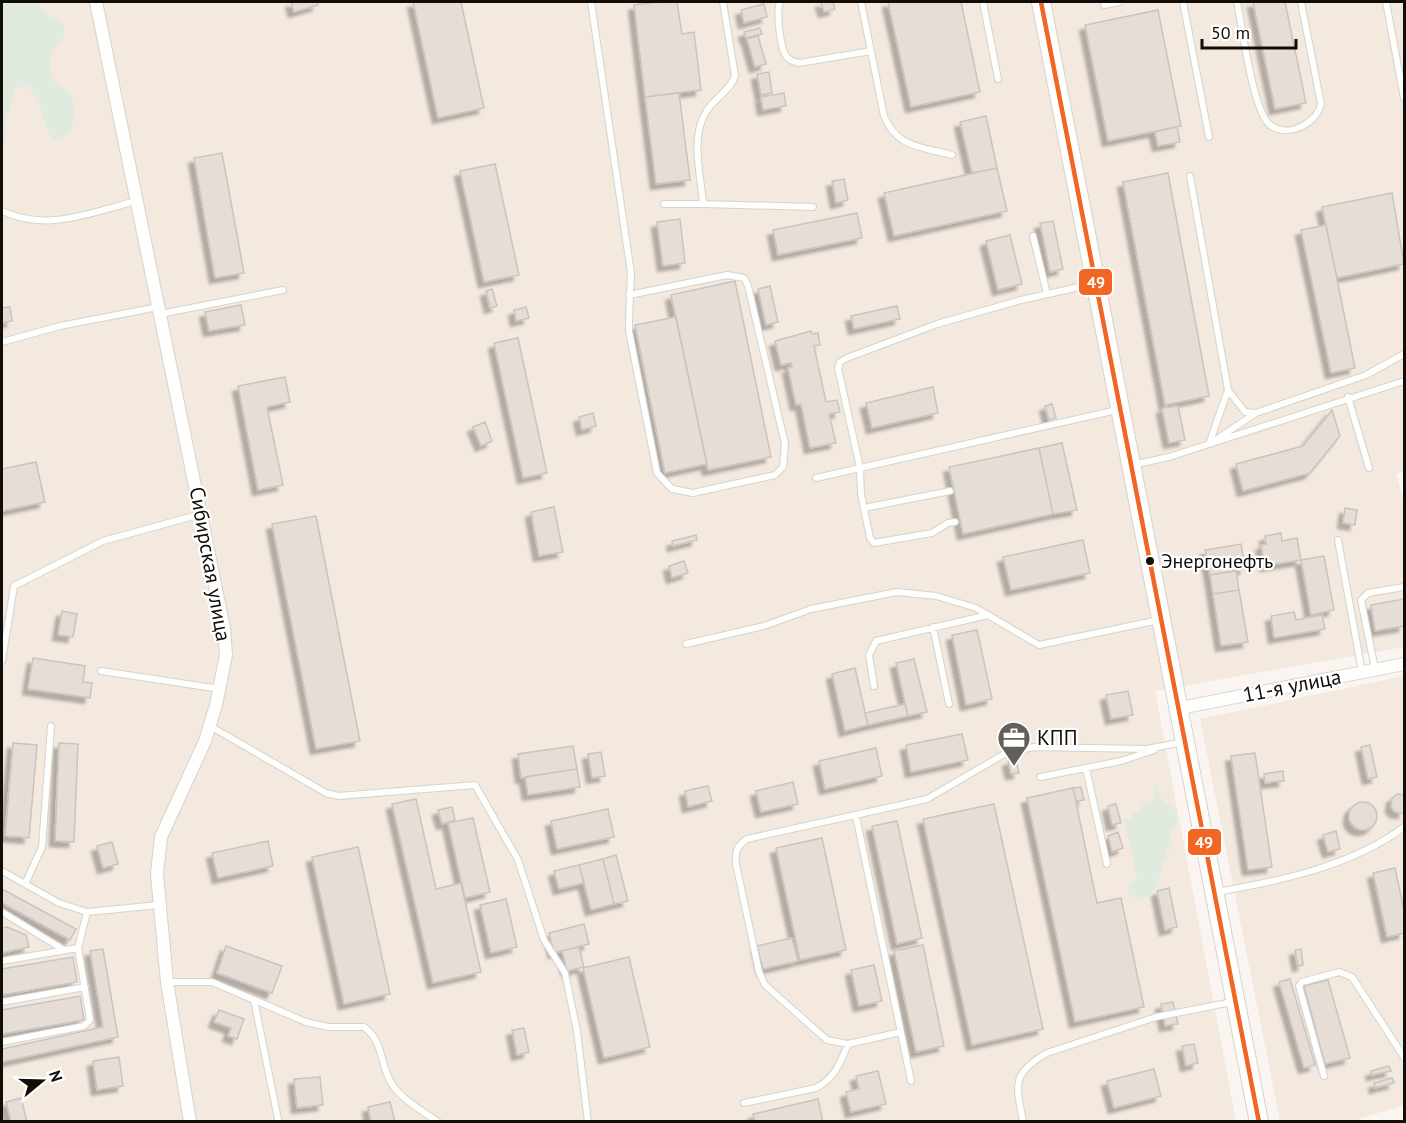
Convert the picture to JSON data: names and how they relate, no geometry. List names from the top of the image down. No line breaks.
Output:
{"streets":{"street":["Сибирская улица","11-я улица"]},"places":{"other":["Энергонефть"],"office":["КПП"]},"lines":["transit line 49"],"scale_bar":"50 m","north":"right"}
